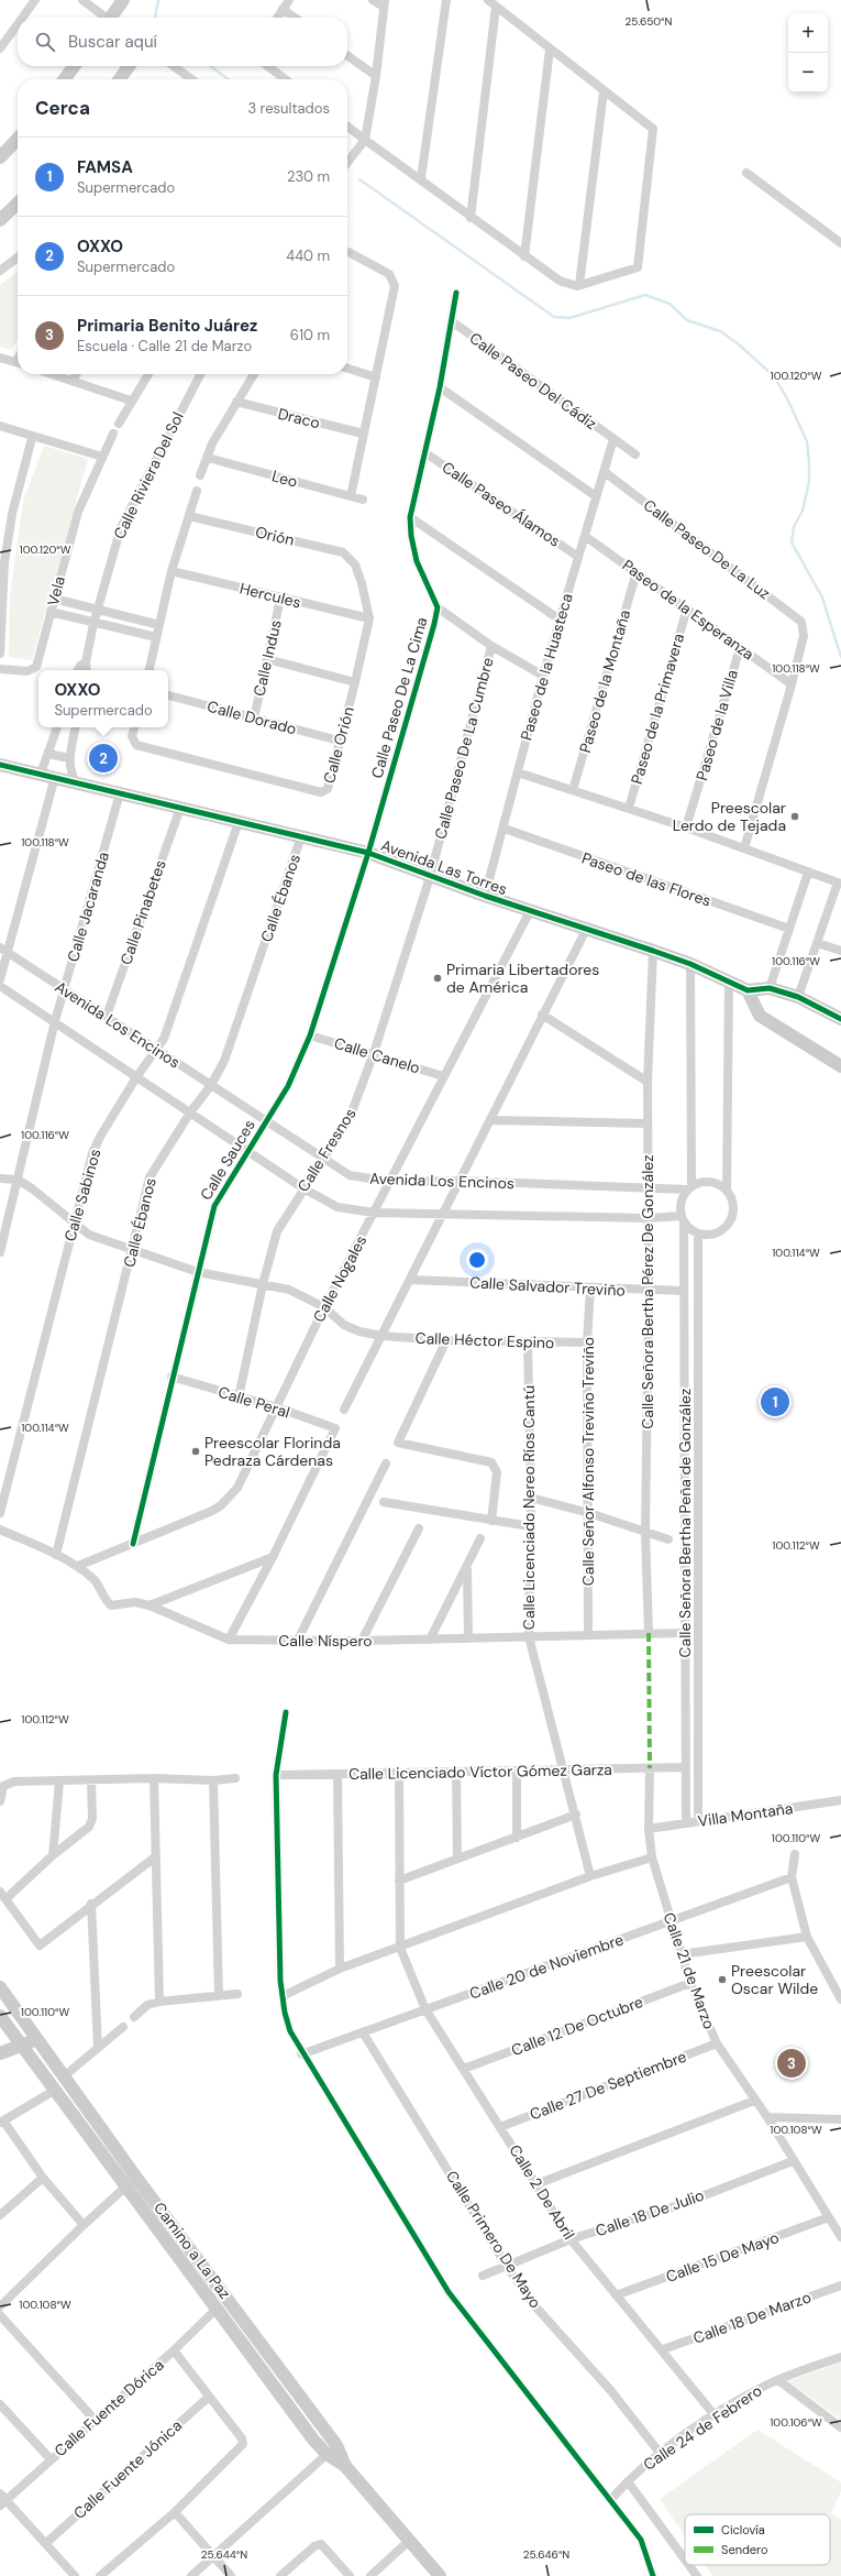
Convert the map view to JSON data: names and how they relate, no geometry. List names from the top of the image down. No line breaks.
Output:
{"streets":{"street":["Calle Paseo Del Cádiz","Draco","Calle Riviera Del Sol","Leo","Calle Paseo Álamos","Orión","Calle Paseo De La Luz","Vela","Hercules","Paseo de la Esperanza","Calle Indus","Paseo de la Huasteca","Paseo de la Montaña","Calle Paseo De La Cima","Paseo de la Primavera","Calle Dorado","Paseo de la Villa","Calle Orión","Calle Paseo De La Cumbre","Avenida Las Torres","Paseo de las Flores","Calle Ébanos","Calle Jacaranda","Calle Pinabetes","Avenida Los Encinos","Calle Canelo","Calle Fresnos","Calle Sauces","Calle Sabinos","Calle Nogales","Calle Salvador Treviño","Calle Señora Bertha Pérez De González","Calle Héctor Espino","Calle Peral","Calle Señor Alfonso Treviño Treviño","Calle Licenciado Nereo Ríos Cantú","Calle Señora Bertha Peña de González","Calle Níspero","Calle Licenciado Víctor Gómez Garza","Villa Montaña","Calle 20 de Noviembre","Calle 21 de Marzo","Calle 12 De Octubre","Calle 27 De Septiembre","Calle 2 De Abril","Calle 18 De Julio","Calle Primero De Mayo","Camino a La Paz","Calle 15 De Mayo","Calle 18 De Marzo","Calle Fuente Dórica","Calle 24 de Febrero","Calle Fuente Jónica"]},"crossings":[["Calle Paseo Del Cádiz","Paseo de la Huasteca"],["Calle Paseo Del Cádiz","Calle Paseo De La Cima"],["Calle Paseo Álamos","Paseo de la Huasteca"],["Calle Paseo Álamos","Calle Paseo De La Cima"],["Orión","Calle Orión"],["Calle Paseo De La Luz","Paseo de la Esperanza"],["Calle Paseo De La Luz","Paseo de la Huasteca"],["Hercules","Calle Indus"],["Hercules","Calle Orión"],["Paseo de la Esperanza","Paseo de la Huasteca"],["Paseo de la Esperanza","Paseo de la Montaña"],["Paseo de la Esperanza","Paseo de la Primavera"],["Paseo de la Esperanza","Paseo de la Villa"],["Calle Indus","Calle Dorado"],["Paseo de la Huasteca","Avenida Las Torres"],["Paseo de la Huasteca","Paseo de las Flores"],["Calle Paseo De La Cima","Avenida Las Torres"],["Calle Paseo De La Cima","Calle Sauces"],["Calle Dorado","Calle Orión"],["Calle Paseo De La Cumbre","Avenida Las Torres"],["Calle Paseo De La Cumbre","Calle Fresnos"],["Avenida Las Torres","Calle Ébanos"],["Avenida Las Torres","Calle Jacaranda"],["Avenida Las Torres","Calle Pinabetes"],["Avenida Las Torres","Calle Fresnos"],["Avenida Las Torres","Calle Sauces"],["Avenida Las Torres","Calle Sabinos"],["Avenida Las Torres","Calle Nogales"],["Avenida Las Torres","Calle Señora Bertha Pérez De González"],["Calle Ébanos","Avenida Los Encinos"],["Calle Ébanos","Calle Héctor Espino"],["Calle Ébanos","Calle Níspero"],["Calle Jacaranda","Avenida Los Encinos"],["Calle Jacaranda","Calle Héctor Espino"],["Calle Pinabetes","Avenida Los Encinos"],["Avenida Los Encinos","Calle Fresnos"],["Avenida Los Encinos","Calle Sauces"],["Avenida Los Encinos","Calle Sabinos"],["Avenida Los Encinos","Calle Nogales"],["Avenida Los Encinos","Calle Señora Bertha Pérez De González"],["Avenida Los Encinos","Calle Señora Bertha Peña de González"],["Calle Canelo","Calle Fresnos"],["Calle Canelo","Calle Sauces"],["Calle Canelo","Calle Nogales"],["Calle Fresnos","Calle Héctor Espino"],["Calle Fresnos","Calle Peral"],["Calle Sauces","Calle Nogales"],["Calle Sauces","Calle Héctor Espino"],["Calle Sauces","Calle Peral"],["Calle Sabinos","Calle Héctor Espino"],["Calle Nogales","Calle Héctor Espino"],["Calle Nogales","Calle Peral"],["Calle Nogales","Calle Níspero"],["Calle Salvador Treviño","Calle Señora Bertha Pérez De González"],["Calle Salvador Treviño","Calle Señor Alfonso Treviño Treviño"],["Calle Salvador Treviño","Calle Señora Bertha Peña de González"],["Calle Señora Bertha Pérez De González","Calle Níspero"],["Calle Héctor Espino","Calle Señor Alfonso Treviño Treviño"],["Calle Héctor Espino","Calle Licenciado Nereo Ríos Cantú"],["Calle Señor Alfonso Treviño Treviño","Calle Níspero"],["Calle Licenciado Nereo Ríos Cantú","Calle Níspero"],["Calle Licenciado Nereo Ríos Cantú","Calle Licenciado Víctor Gómez Garza"],["Calle Señora Bertha Peña de González","Calle Níspero"],["Calle Señora Bertha Peña de González","Calle Licenciado Víctor Gómez Garza"],["Calle Señora Bertha Peña de González","Villa Montaña"],["Villa Montaña","Calle 21 de Marzo"],["Calle 20 de Noviembre","Calle 21 de Marzo"],["Calle 20 de Noviembre","Calle 2 De Abril"],["Calle 20 de Noviembre","Calle Primero De Mayo"],["Calle 21 de Marzo","Calle 12 De Octubre"],["Calle 21 de Marzo","Calle 27 De Septiembre"],["Calle 21 de Marzo","Calle 18 De Julio"],["Calle 21 de Marzo","Calle 15 De Mayo"],["Calle 12 De Octubre","Calle 2 De Abril"],["Calle 27 De Septiembre","Calle 2 De Abril"],["Calle 2 De Abril","Calle 18 De Julio"],["Calle 2 De Abril","Calle 15 De Mayo"],["Calle 2 De Abril","Calle 18 De Marzo"],["Calle 2 De Abril","Calle 24 de Febrero"],["Calle 18 De Julio","Calle Primero De Mayo"],["Calle Primero De Mayo","Calle 24 de Febrero"],["Camino a La Paz","Calle Fuente Dórica"]],"places":["Preescolar Lerdo de Tejada","Primaria Libertadores de América","Preescolar Florinda Pedraza Cárdenas","Preescolar Oscar Wilde"],"legend":["Ciclovía","Sendero"],"page":{"map_buttons":["+","−"],"search":"Buscar aquí","heading":["Cerca","3 resultados"],"list":[{"mark":"1","name":"FAMSA","note":"Supermercado","value":"230 m"},{"mark":"2","name":"OXXO","note":"Supermercado","value":"440 m"},{"mark":"3","name":"Primaria Benito Juárez","note":"Escuela · Calle 21 de Marzo","value":"610 m"}],"popup":["OXXO","Supermercado"],"pins":["2","1","3"]},"coordinates":["25.650°N","100.120°W","100.118°W","100.116°W","100.114°W","100.112°W","100.110°W","100.108°W","100.106°W","25.644°N","25.646°N"]}
